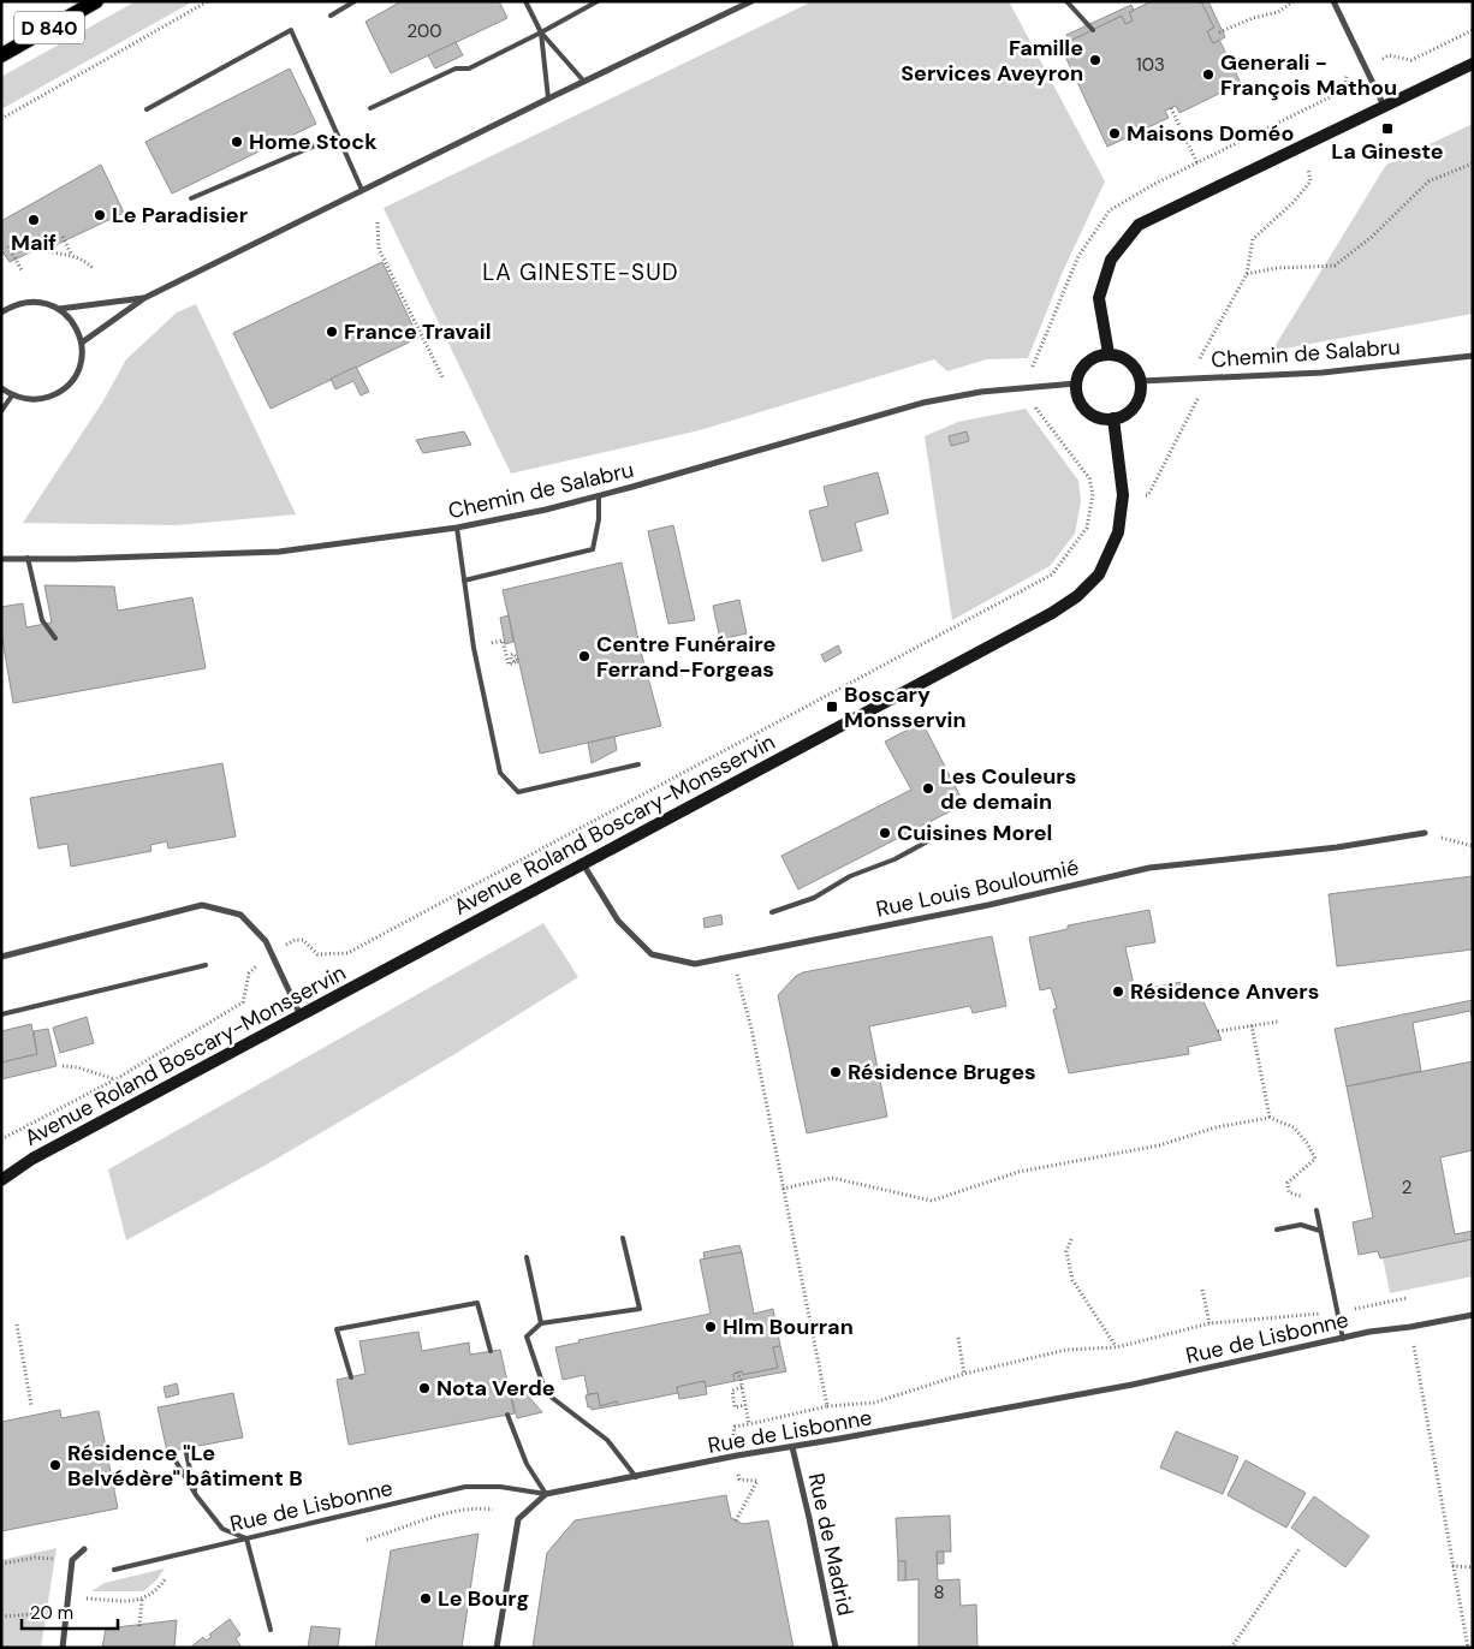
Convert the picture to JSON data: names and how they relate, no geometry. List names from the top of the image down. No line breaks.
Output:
{"streets":{"main road":["D 840","Avenue Roland Boscary-Monsservin"],"street":["Chemin de Salabru","Rue Louis Bouloumié","Rue de Lisbonne","Rue de Madrid"]},"crossings":[["Chemin de Salabru","Avenue Roland Boscary-Monsservin"],["Avenue Roland Boscary-Monsservin","Rue Louis Bouloumié"],["Rue de Lisbonne","Rue de Madrid"]],"districts":["LA GINESTE-SUD"],"places":{"other":["Famille Services Aveyron","Generali - François Mathou","Maisons Doméo","Home Stock","Le Paradisier","Maif","France Travail","Centre Funéraire Ferrand-Forgeas","Les Couleurs de demain","Cuisines Morel","Résidence Anvers","Résidence Bruges","Hlm Bourran","Nota Verde","Résidence \"Le Belvédère\" bâtiment B","Le Bourg"],"transit":["La Gineste","Boscary Monsservin"]},"house_numbers":["200","103","2","8"],"scale_bar":"20 m"}
